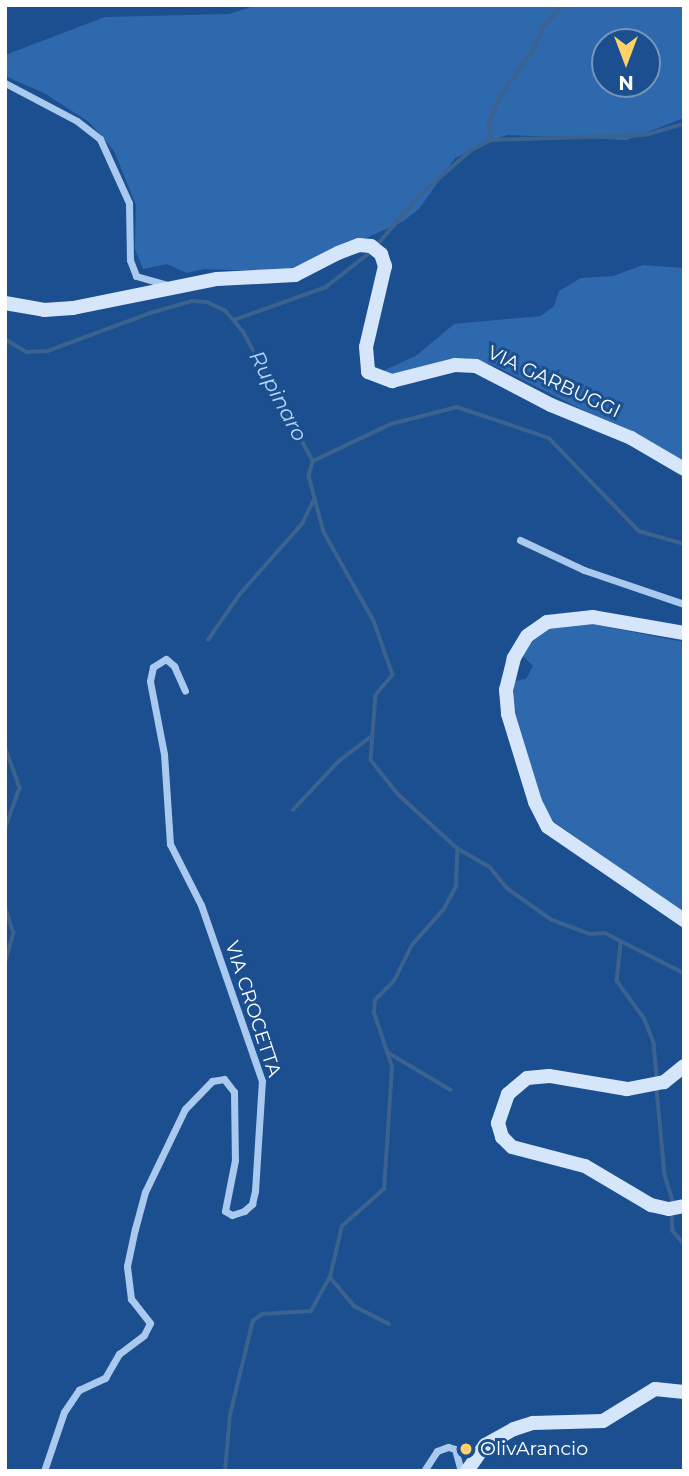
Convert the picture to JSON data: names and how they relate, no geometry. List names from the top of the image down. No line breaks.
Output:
{"streets":{"street":["VIA GARBUGGI","VIA CROCETTA"]},"water":["Rupinaro"],"places":["OlivArancio"],"north":"bottom"}
